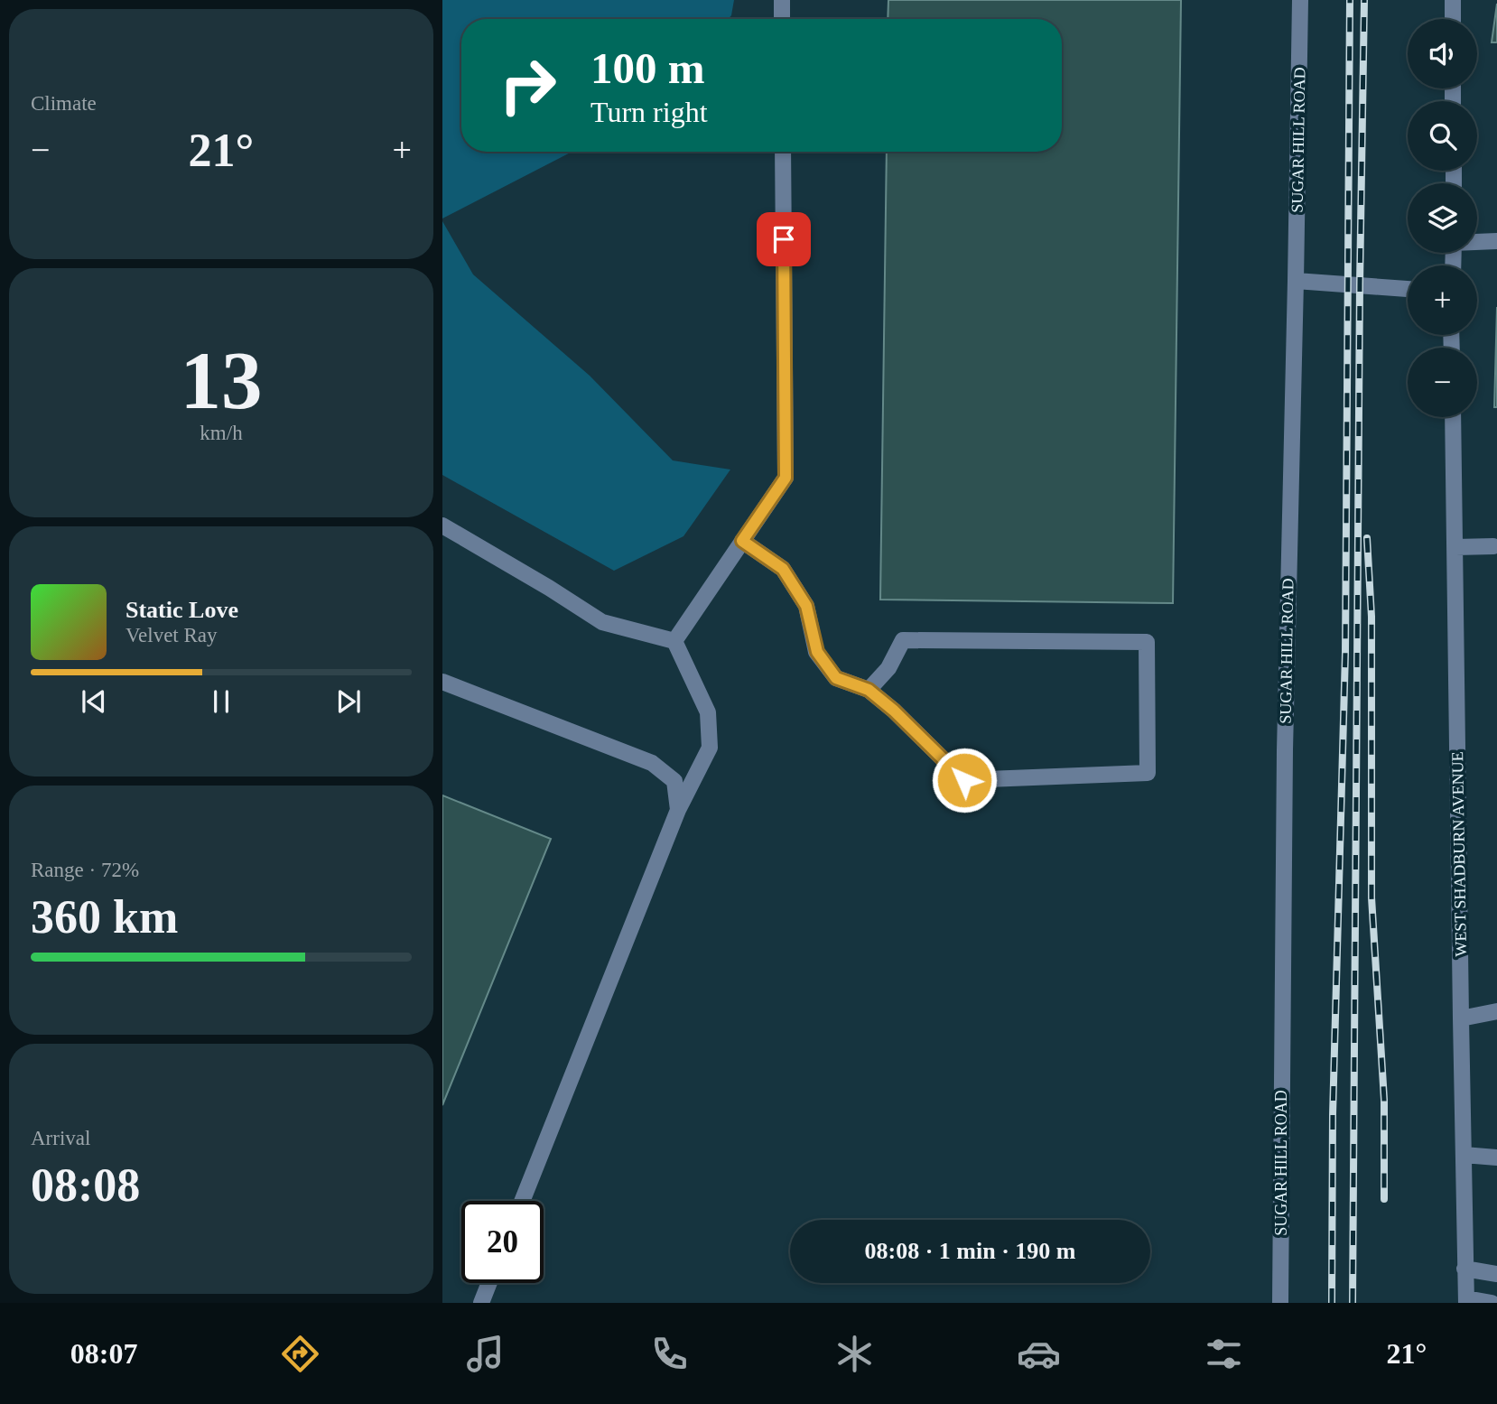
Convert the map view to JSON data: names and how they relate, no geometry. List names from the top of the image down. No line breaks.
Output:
{"streets":{"street":["SUGAR HILL ROAD","WEST SHADBURN AVENUE"]},"page":{"tile":["Climate",["13","km/h"],["Range · 72%","360 km"],["Arrival","08:08"]],"map_buttons":["+","−"],"turn":["100 m","Turn right"],"heat":["−","21°","+"],"song":["Static Love","Velvet Ray"],"limit":"20","trip":"08:08 · 1 min · 190 m","tabs":["08:07","21°"]}}
